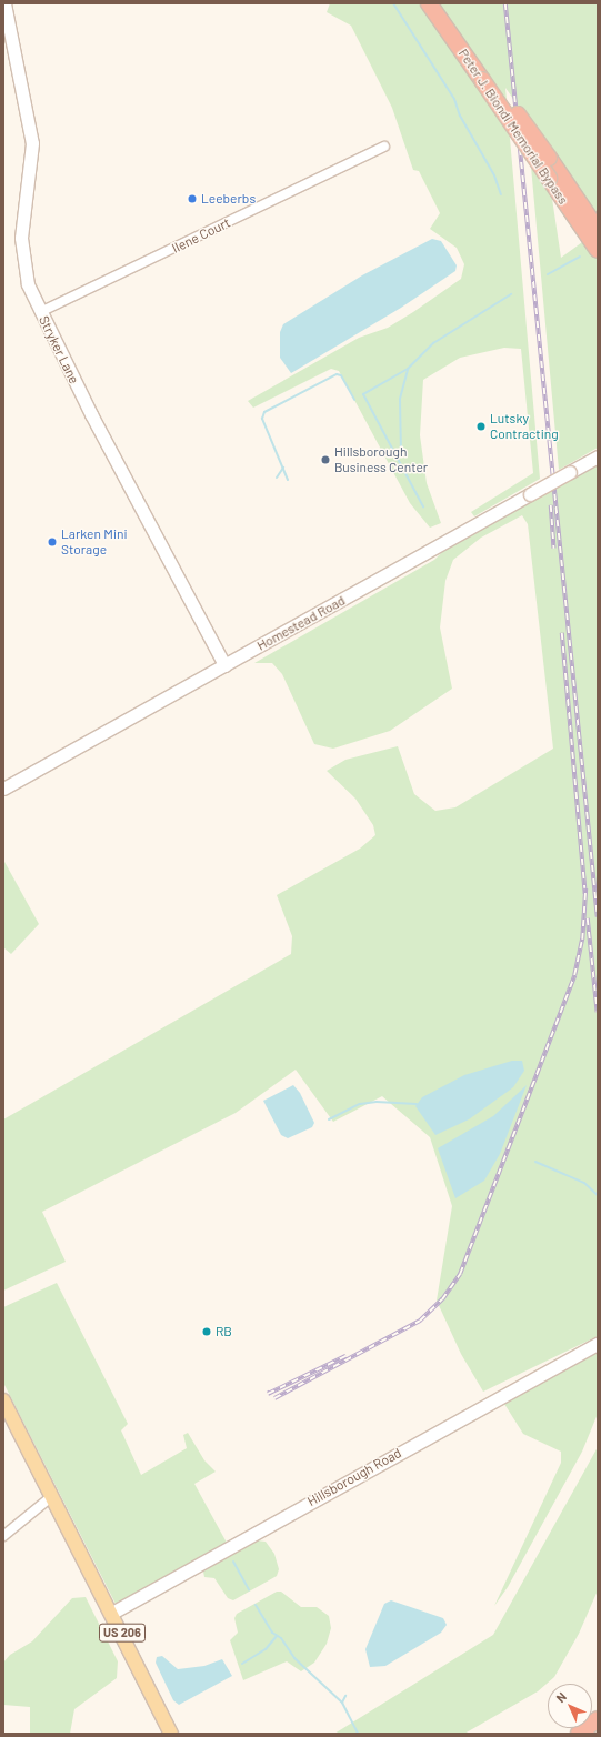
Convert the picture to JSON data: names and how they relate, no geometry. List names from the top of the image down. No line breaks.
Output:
{"streets":{"highway":["Peter J. Biondi Memorial Bypass"],"main road":["US 206"],"street":["Ilene Court","Stryker Lane","Homestead Road","Hillsborough Road"]},"crossings":[["Ilene Court","Stryker Lane"],["Stryker Lane","Homestead Road"],["Hillsborough Road","US 206"]],"places":["Leeberbs","Lutsky Contracting","Hillsborough Business Center","Larken Mini Storage","RB"],"north":"top left"}
